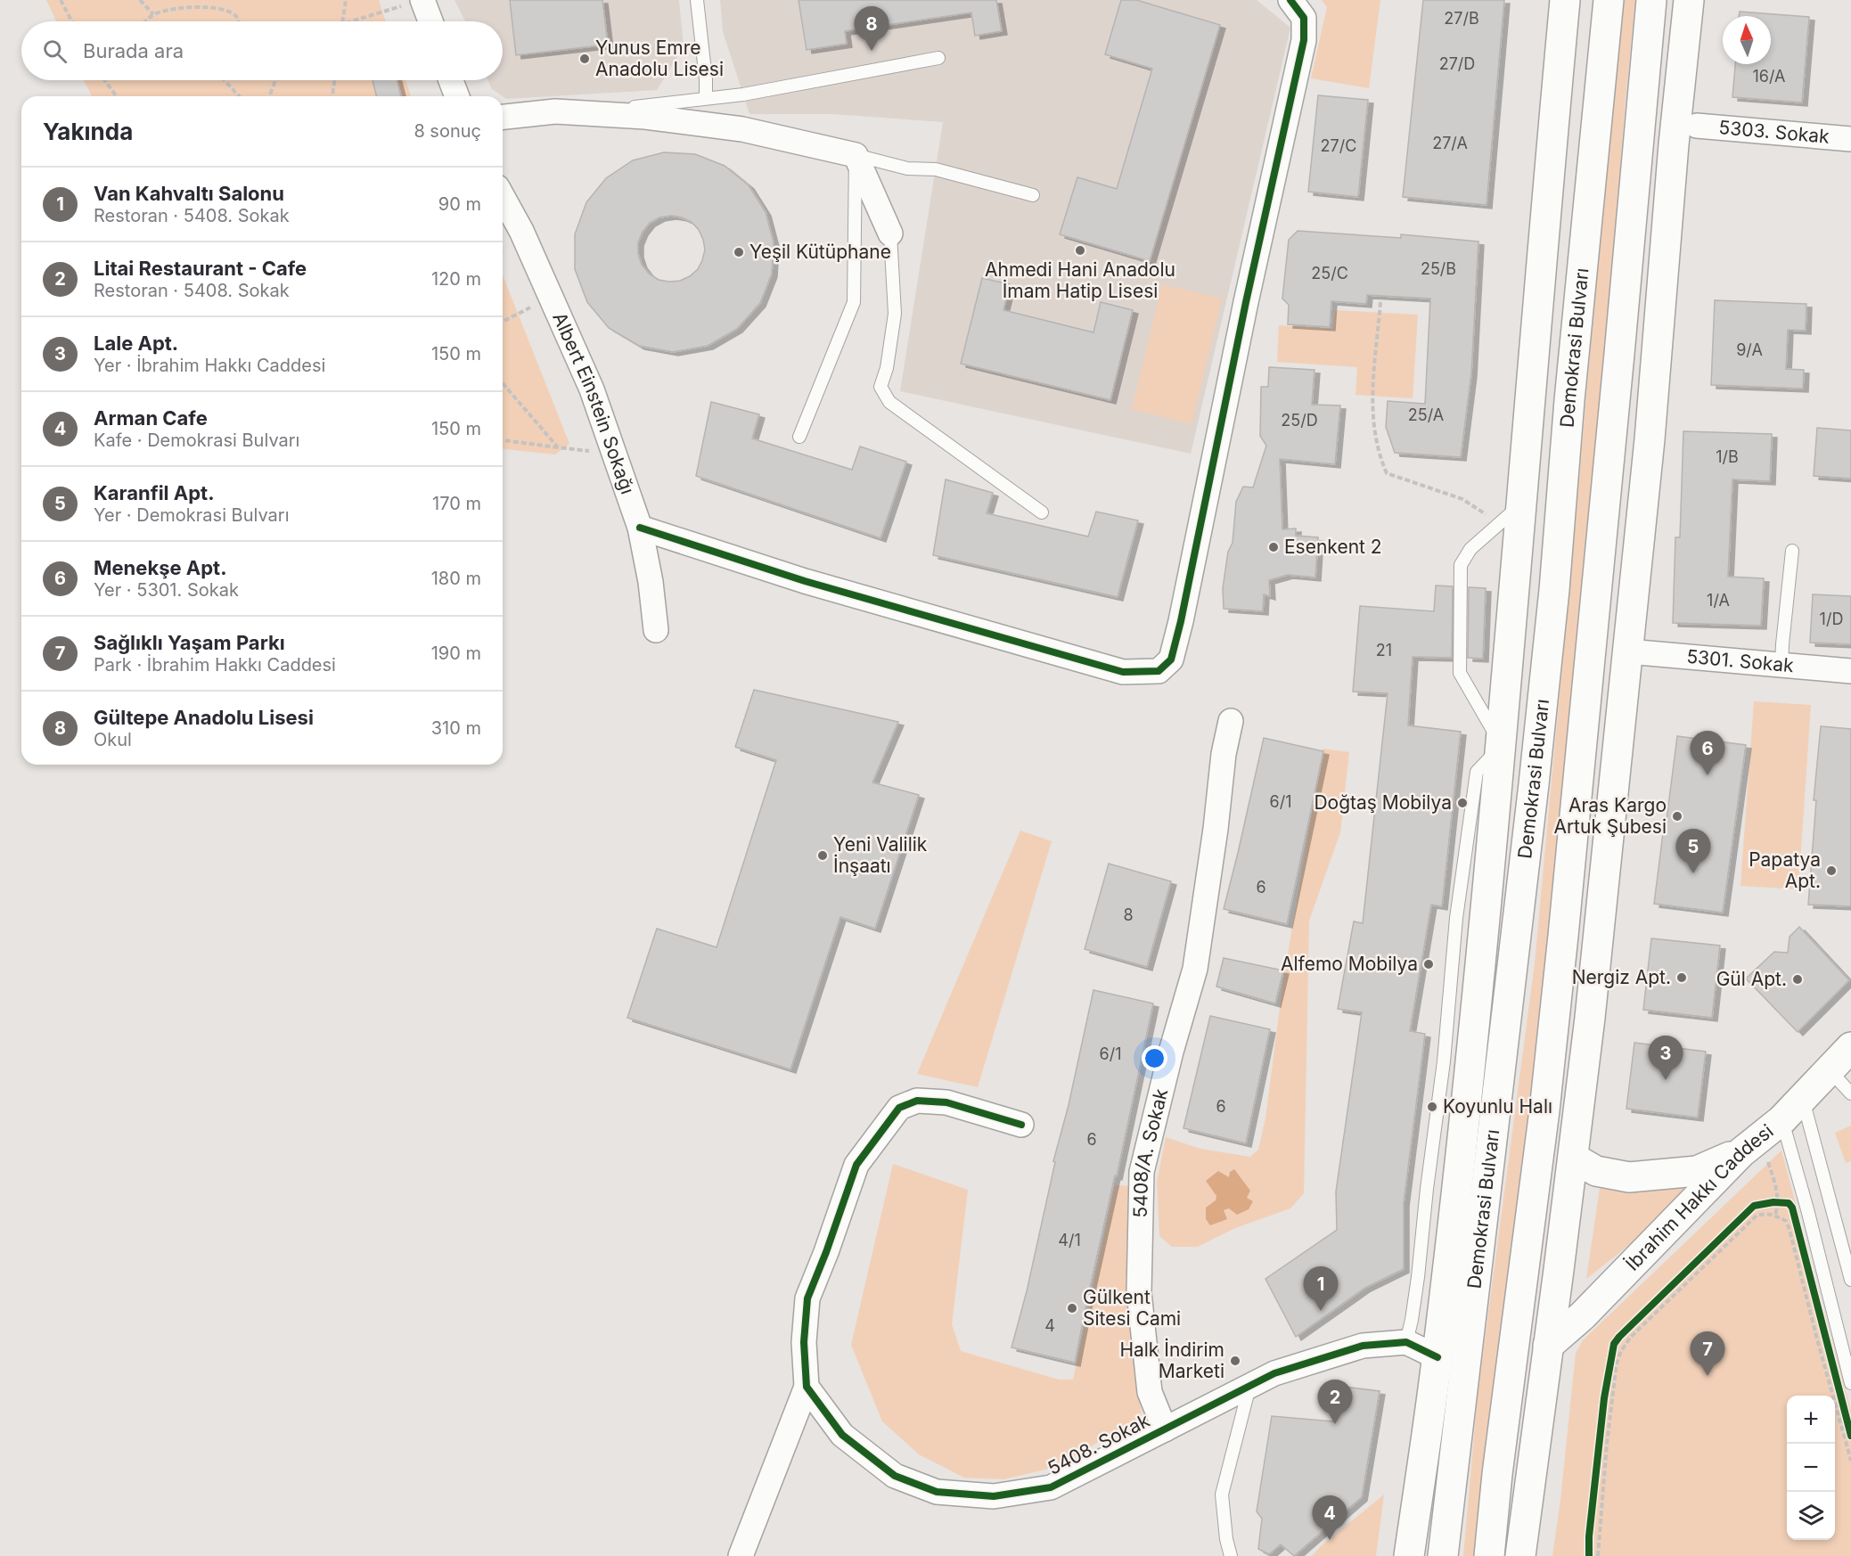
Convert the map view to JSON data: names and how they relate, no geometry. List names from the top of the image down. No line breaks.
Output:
{"streets":{"main road":["Demokrasi Bulvarı","İbrahim Hakkı Caddesi"],"street":["5303. Sokak","Albert Einstein Sokağı","5301. Sokak","5408/A. Sokak","5408. Sokak"]},"crossings":[["5408/A. Sokak","5408. Sokak"]],"places":["Yunus Emre Anadolu Lisesi","Ahmedi Hani Anadolu İmam Hatip Lisesi","Yeşil Kütüphane","Esenkent 2","Doğtaş Mobilya","Aras Kargo Artuk Şubesi","Yeni Valilik İnşaatı","Papatya Apt.","Alfemo Mobilya","Nergiz Apt.","Gül Apt.","Koyunlu Halı","Gülkent Sitesi Cami","Halk İndirim Marketi"],"house_numbers":["27/B","27/D","16/A","27/A","27/C","25/B","25/C","9/A","25/A","25/D","1/B","1/A","1/D","21","6/1","6","8","6/1","6","6","4/1","4"],"north":"top","page":{"pins":["8","6","5","3","1","7","2","4"],"search":"Burada ara","heading":["Yakında","8 sonuç"],"list":[{"mark":"1","name":"Van Kahvaltı Salonu","note":"Restoran · 5408. Sokak","value":"90 m"},{"mark":"2","name":"Litai Restaurant - Cafe","note":"Restoran · 5408. Sokak","value":"120 m"},{"mark":"3","name":"Lale Apt.","note":"Yer · İbrahim Hakkı Caddesi","value":"150 m"},{"mark":"4","name":"Arman Cafe","note":"Kafe · Demokrasi Bulvarı","value":"150 m"},{"mark":"5","name":"Karanfil Apt.","note":"Yer · Demokrasi Bulvarı","value":"170 m"},{"mark":"6","name":"Menekşe Apt.","note":"Yer · 5301. Sokak","value":"180 m"},{"mark":"7","name":"Sağlıklı Yaşam Parkı","note":"Park · İbrahim Hakkı Caddesi","value":"190 m"},{"mark":"8","name":"Gültepe Anadolu Lisesi","note":"Okul","value":"310 m"}],"map_buttons":["+","−"]}}
